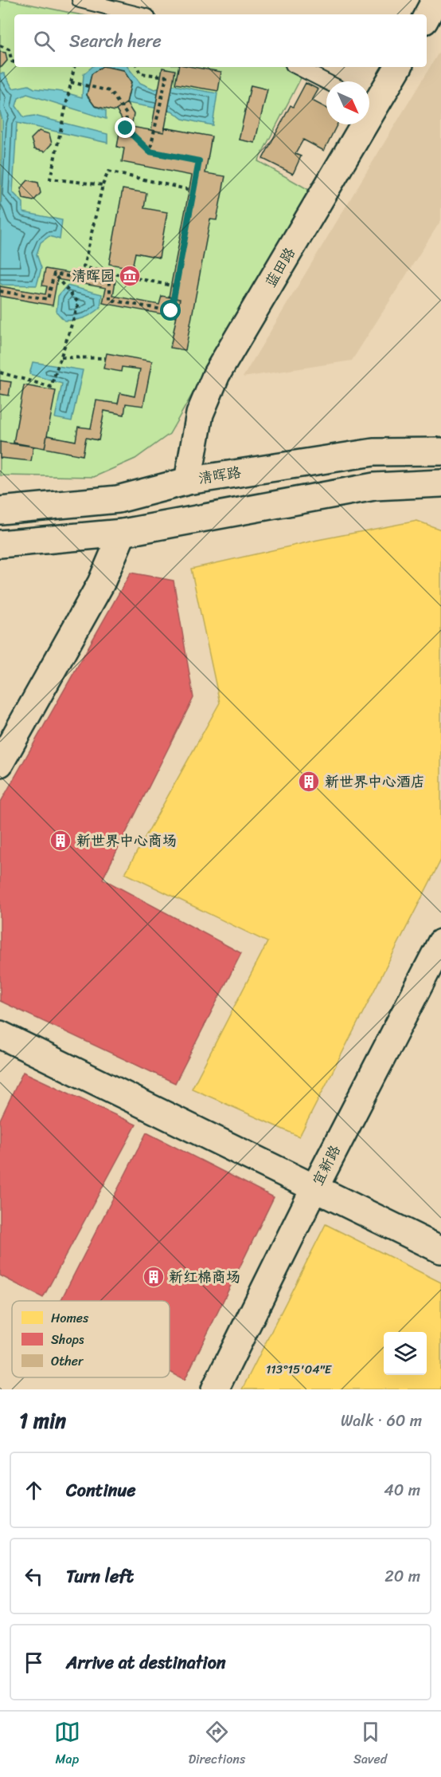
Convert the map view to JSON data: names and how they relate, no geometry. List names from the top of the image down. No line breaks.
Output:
{"streets":{"street":["蓝田路","清晖路","宜新路"]},"crossings":[["蓝田路","清晖路"]],"places":{"museum":["清晖园"],"building":["新世界中心酒店","新世界中心商场","新红棉商场"]},"legend":["Homes","Shops","Other"],"north":"bottom right","page":{"search":"Search here","heading":["1 min","Walk · 60 m"],"list":[["Continue","40 m"],["Turn left","20 m"],"Arrive at destination"],"nav":["Map","Directions","Saved"]},"coordinates":["113°15'04\"E"]}
